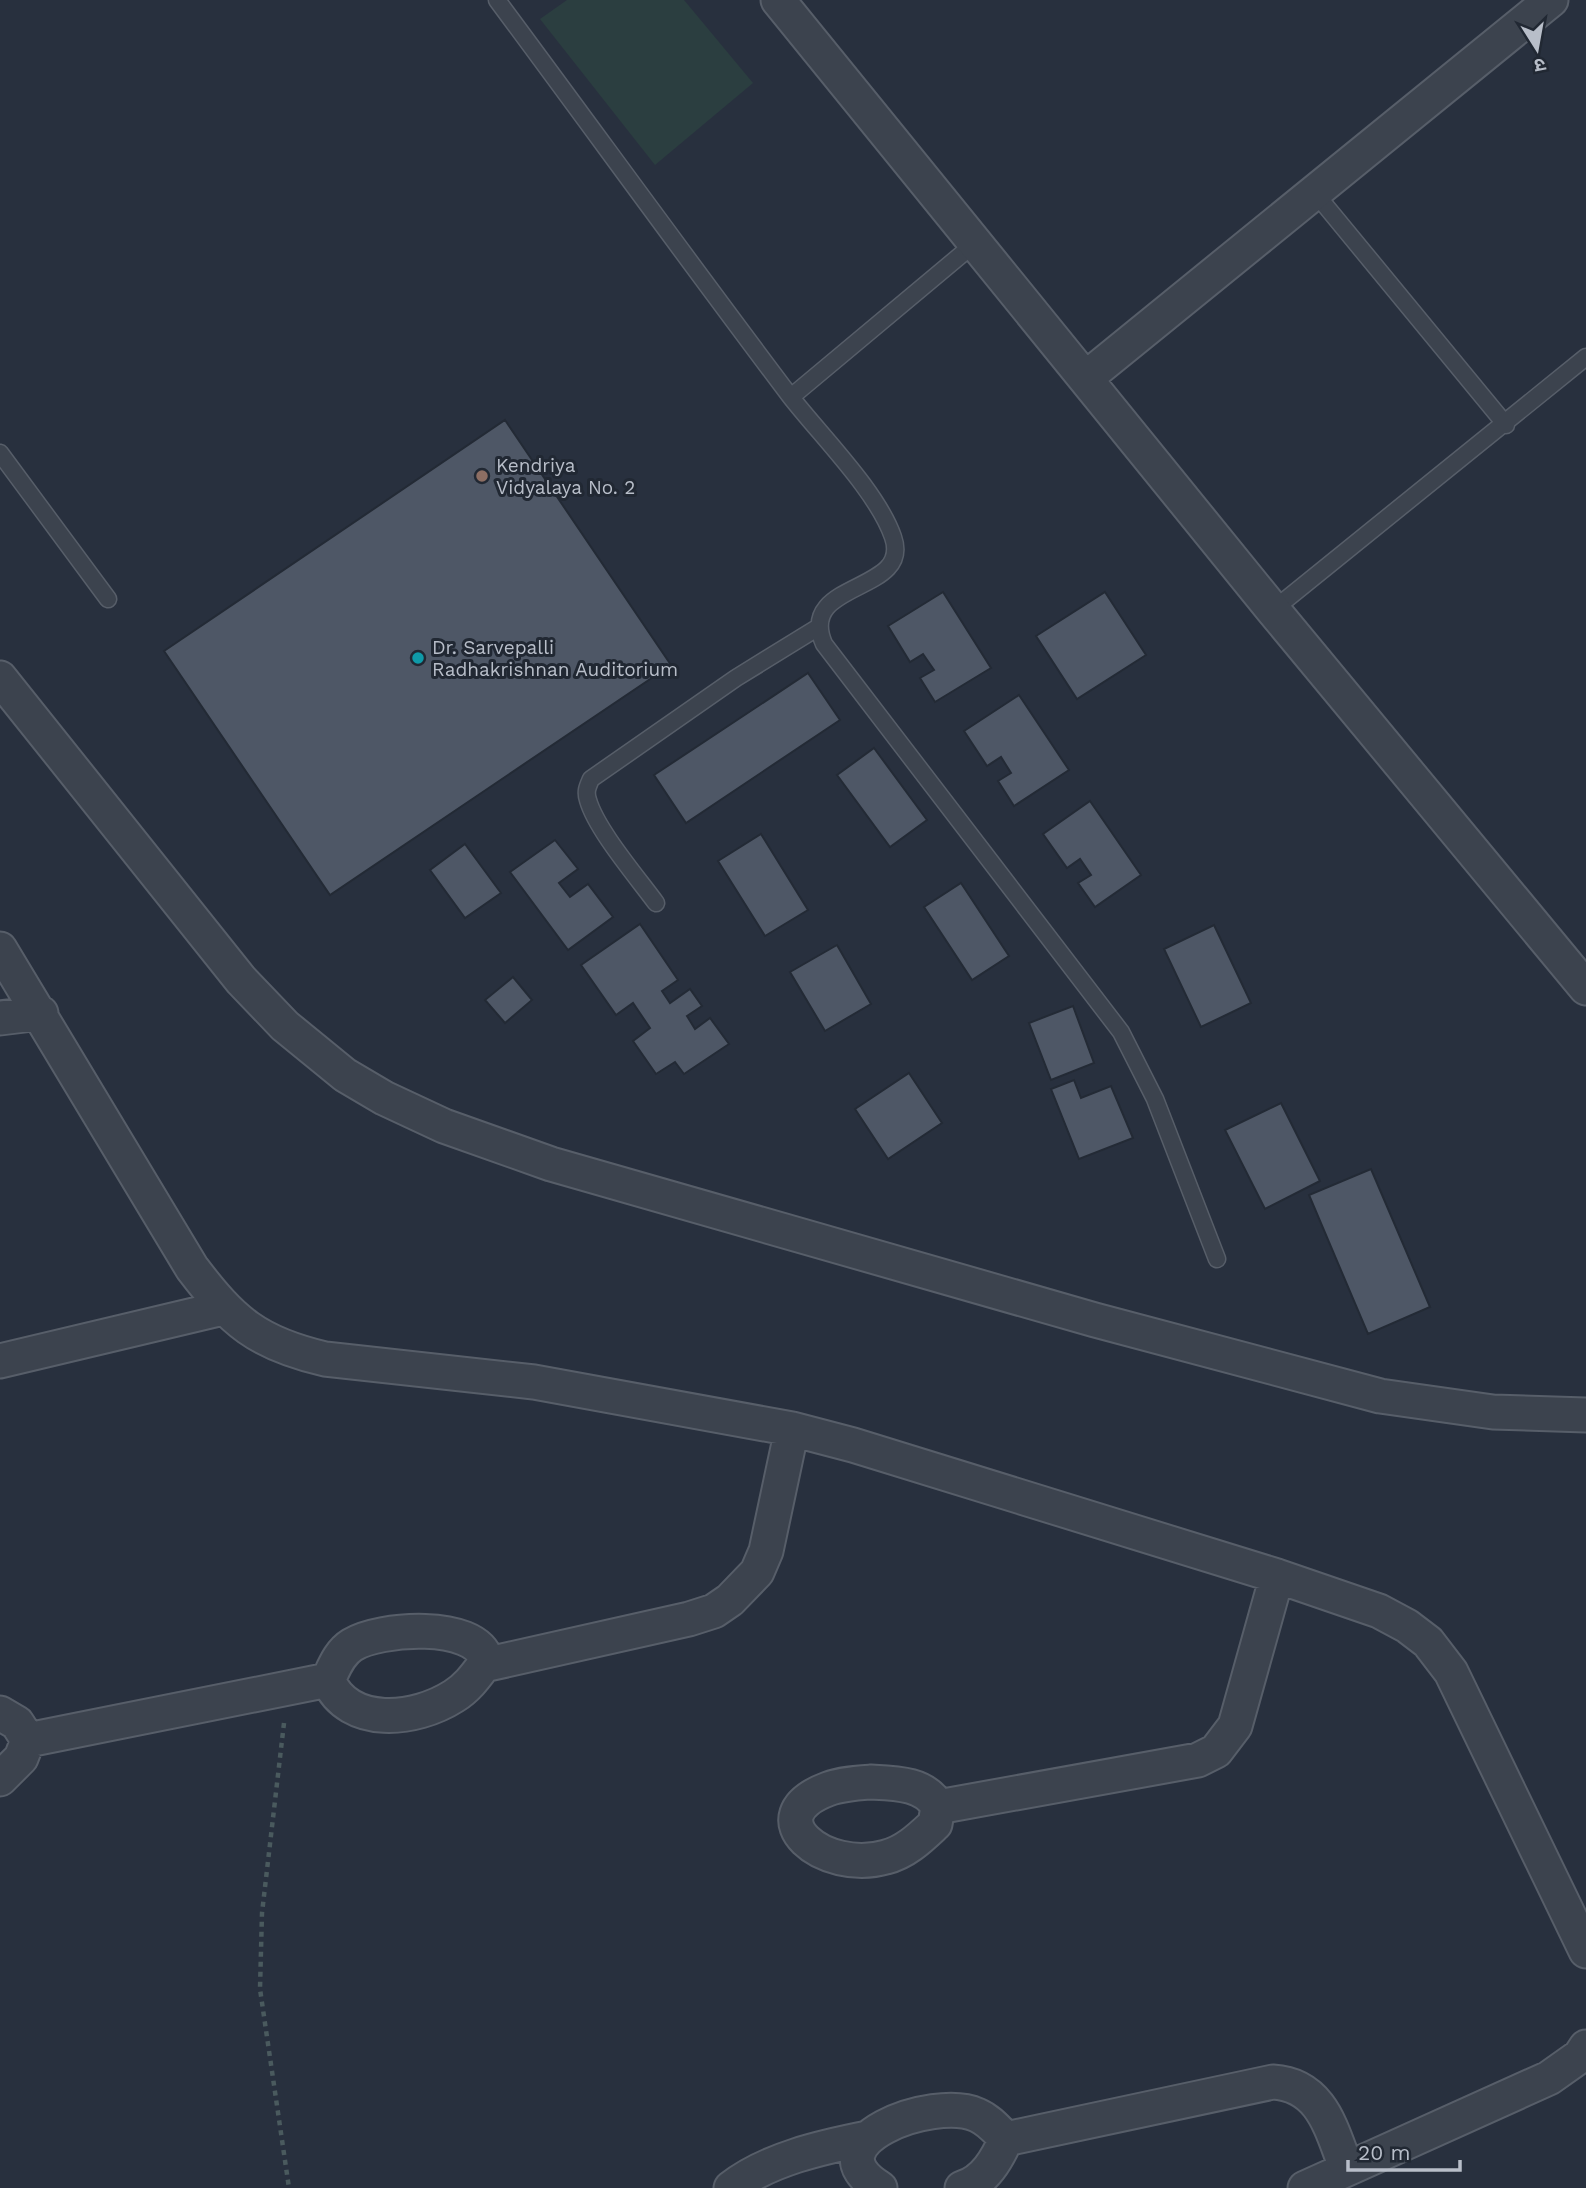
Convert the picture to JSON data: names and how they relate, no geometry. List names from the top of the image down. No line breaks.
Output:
{"places":["Kendriya Vidyalaya No. 2","Dr. Sarvepalli Radhakrishnan Auditorium"],"scale_bar":"20 m","north":"bottom"}
